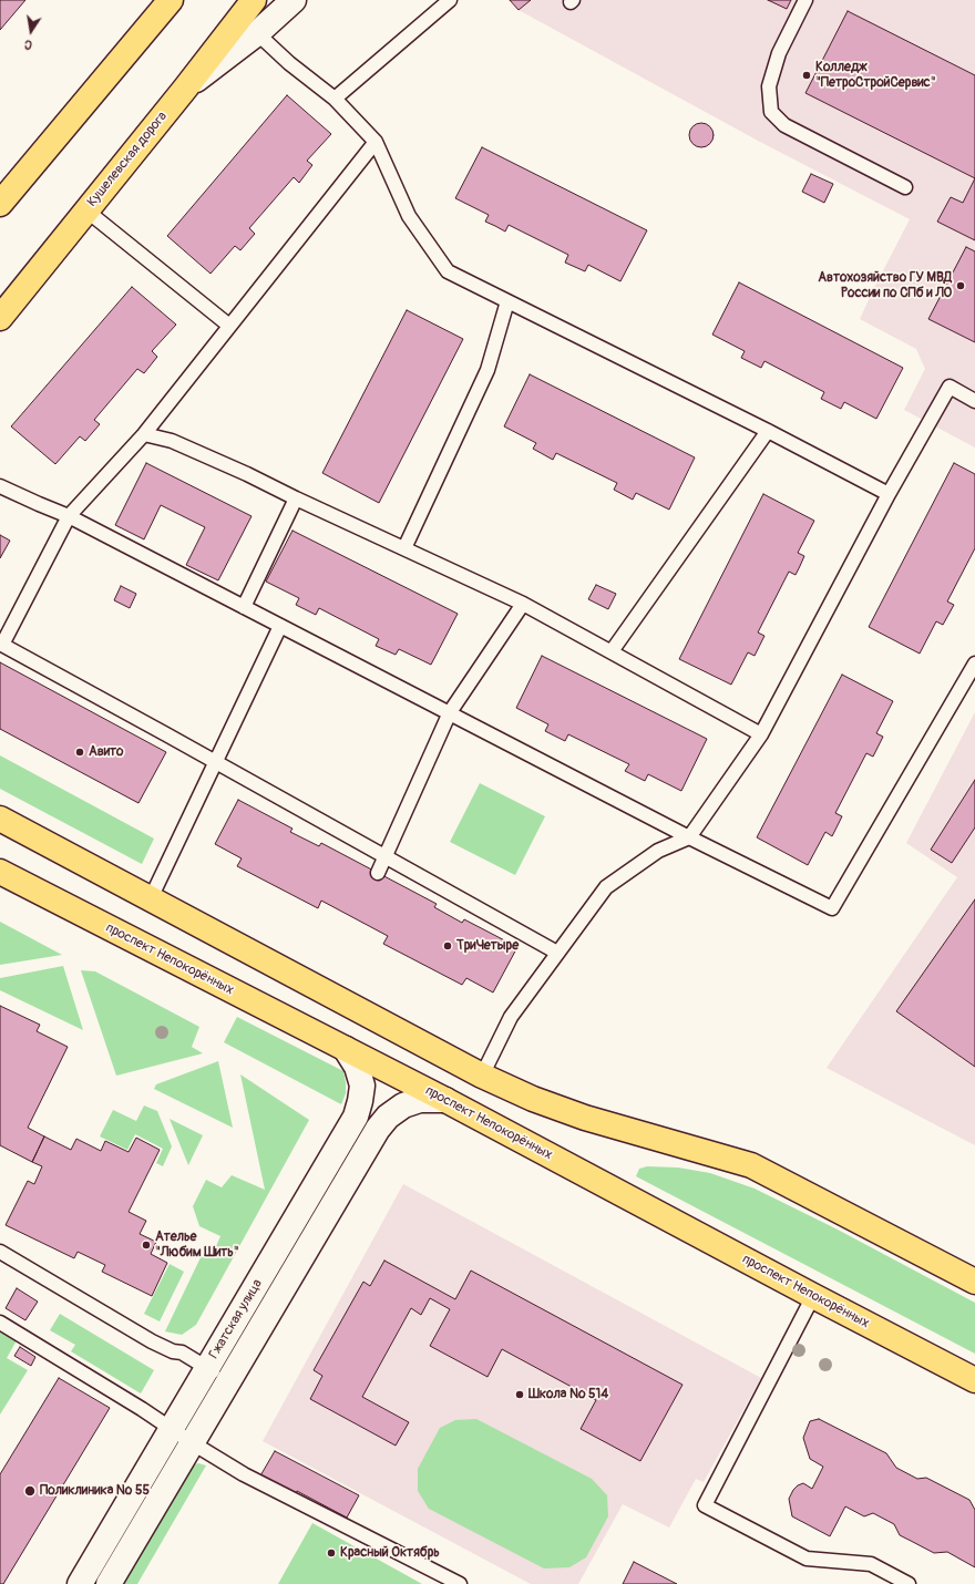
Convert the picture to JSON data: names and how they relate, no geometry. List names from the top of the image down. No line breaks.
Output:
{"streets":{"main road":["Кушелевская дорога","проспект Непокорённых"],"street":["Гжатская улица"]},"crossings":[["проспект Непокорённых","Гжатская улица"]],"places":["Колледж \"ПетроСтройСервис\"","Автохозяйство ГУ МВД России по СПб и ЛО","Авито","ТриЧетыре","Ателье \"Любим Шить\"","Школа № 514","Поликлиника № 55","Красный Октябрь"],"north":"bottom"}
